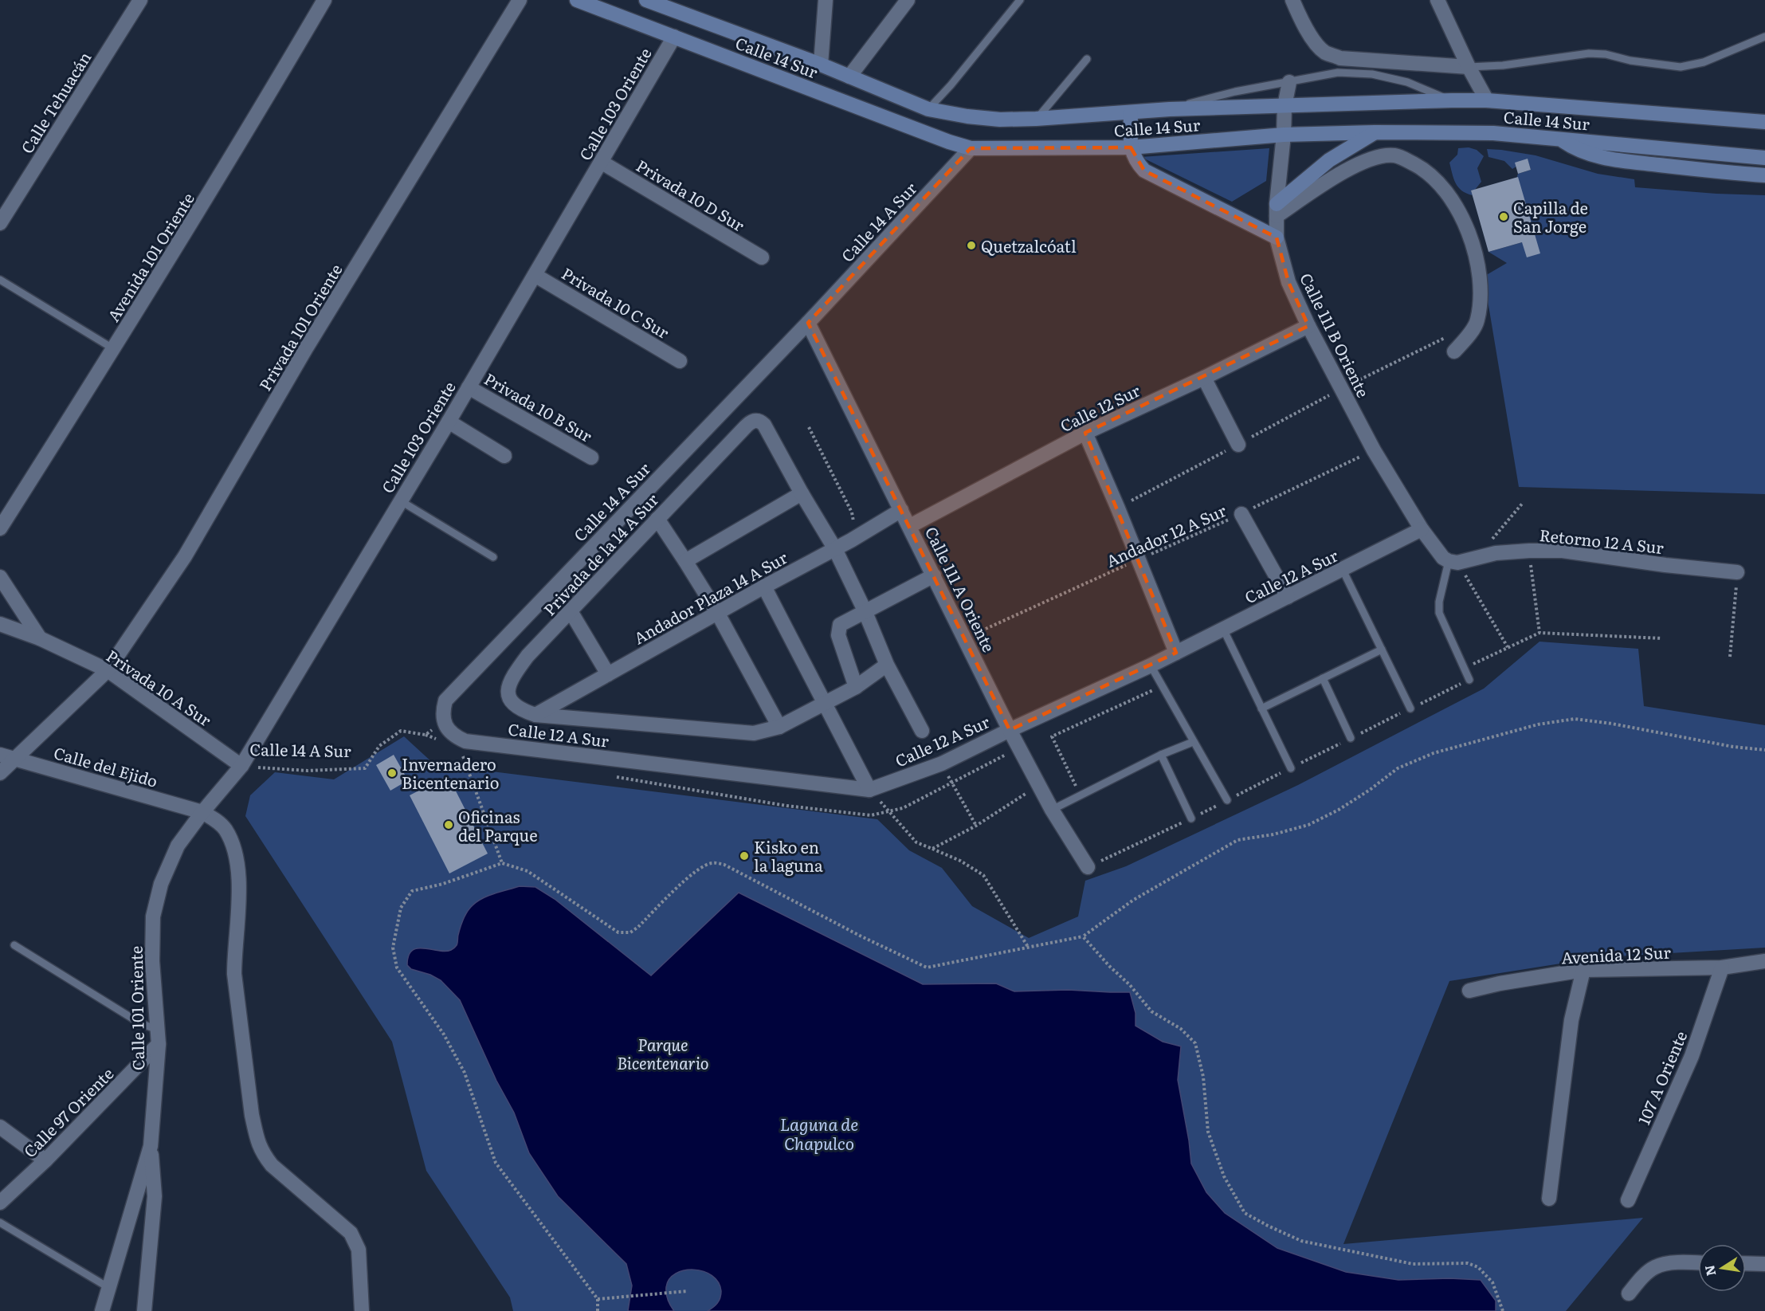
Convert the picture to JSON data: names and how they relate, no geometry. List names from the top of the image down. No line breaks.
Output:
{"streets":{"main road":["Calle 14 Sur"],"street":["Calle Tehuacán","Calle 103 Oriente","Privada 10 D Sur","Calle 14 A Sur","Avenida 101 Oriente","Privada 10 C Sur","Privada 101 Oriente","Calle 111 B Oriente","Privada 10 B Sur","Calle 12 Sur","Retorno 12 A Sur","Privada de la 14 A Sur","Calle 12 A Sur","Calle 111 A Oriente","Andador Plaza 14 A Sur","Privada 10 A Sur","Calle del Ejido","Avenida 12 Sur","Calle 101 Oriente","107 A Oriente","Calle 97 Oriente"],"path":["Andador 12 A Sur"]},"crossings":[["Calle 14 Sur","Calle 103 Oriente"],["Calle 14 Sur","Calle 14 A Sur"],["Calle 14 Sur","Calle 111 B Oriente"],["Calle 103 Oriente","Privada 10 D Sur"],["Calle 103 Oriente","Calle 14 A Sur"],["Calle 103 Oriente","Privada 10 C Sur"],["Calle 103 Oriente","Privada 10 B Sur"],["Calle 103 Oriente","Privada 10 A Sur"],["Calle 103 Oriente","Calle del Ejido"],["Calle 103 Oriente","Calle 101 Oriente"],["Calle 14 A Sur","Calle 111 A Oriente"],["Calle 14 A Sur","Privada 10 A Sur"],["Privada 101 Oriente","Privada 10 A Sur"],["Privada 101 Oriente","Calle del Ejido"],["Calle 111 B Oriente","Calle 12 Sur"],["Calle 111 B Oriente","Andador 12 A Sur"],["Calle 111 B Oriente","Calle 12 A Sur"],["Calle 12 Sur","Calle 111 A Oriente"],["Andador 12 A Sur","Calle 111 A Oriente"],["Privada de la 14 A Sur","Andador Plaza 14 A Sur"],["Calle 12 A Sur","Calle 111 A Oriente"],["Calle 111 A Oriente","Andador Plaza 14 A Sur"],["Avenida 12 Sur","107 A Oriente"],["Calle 101 Oriente","Calle 97 Oriente"]],"water":["Laguna de Chapulco"],"parks":["Parque Bicentenario"],"places":["Capilla de San Jorge","Quetzalcóatl","Invernadero Bicentenario","Oficinas del Parque","Kisko en la laguna"],"north":"left"}
